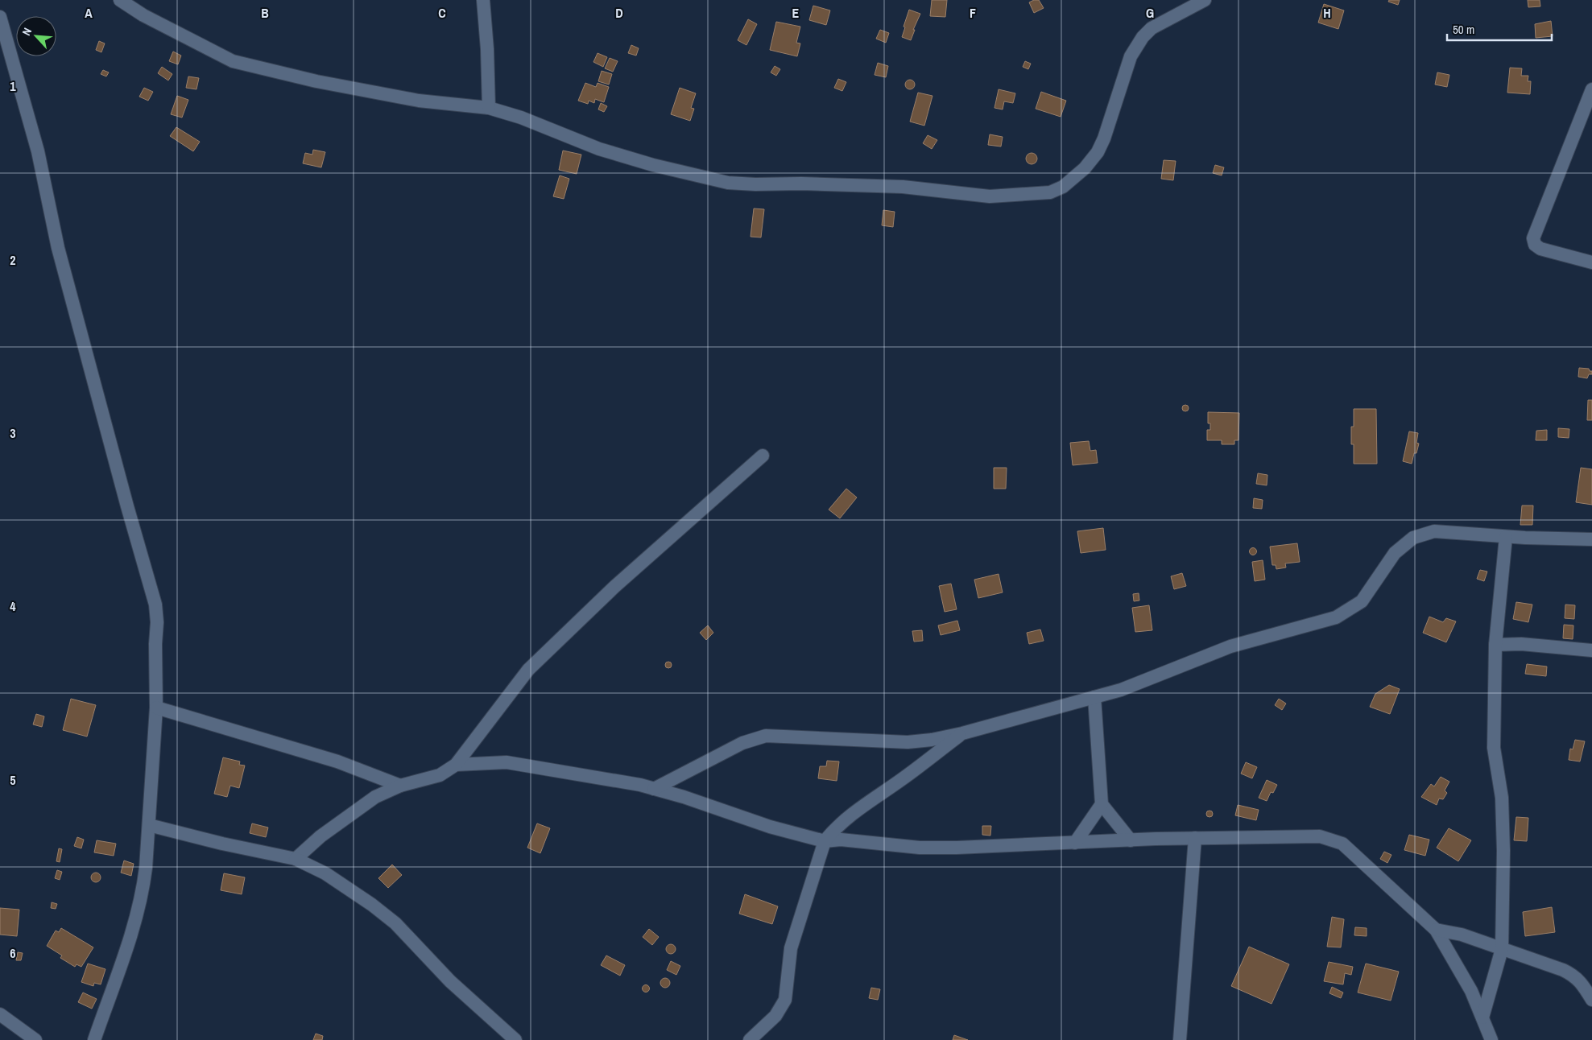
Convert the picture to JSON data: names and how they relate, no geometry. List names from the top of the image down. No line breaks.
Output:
{"scale_bar":"50 m","north":"top left","grid":{"columns":["A","B","C","D","E","F","G","H"],"rows":["1","2","3","4","5","6"]}}
